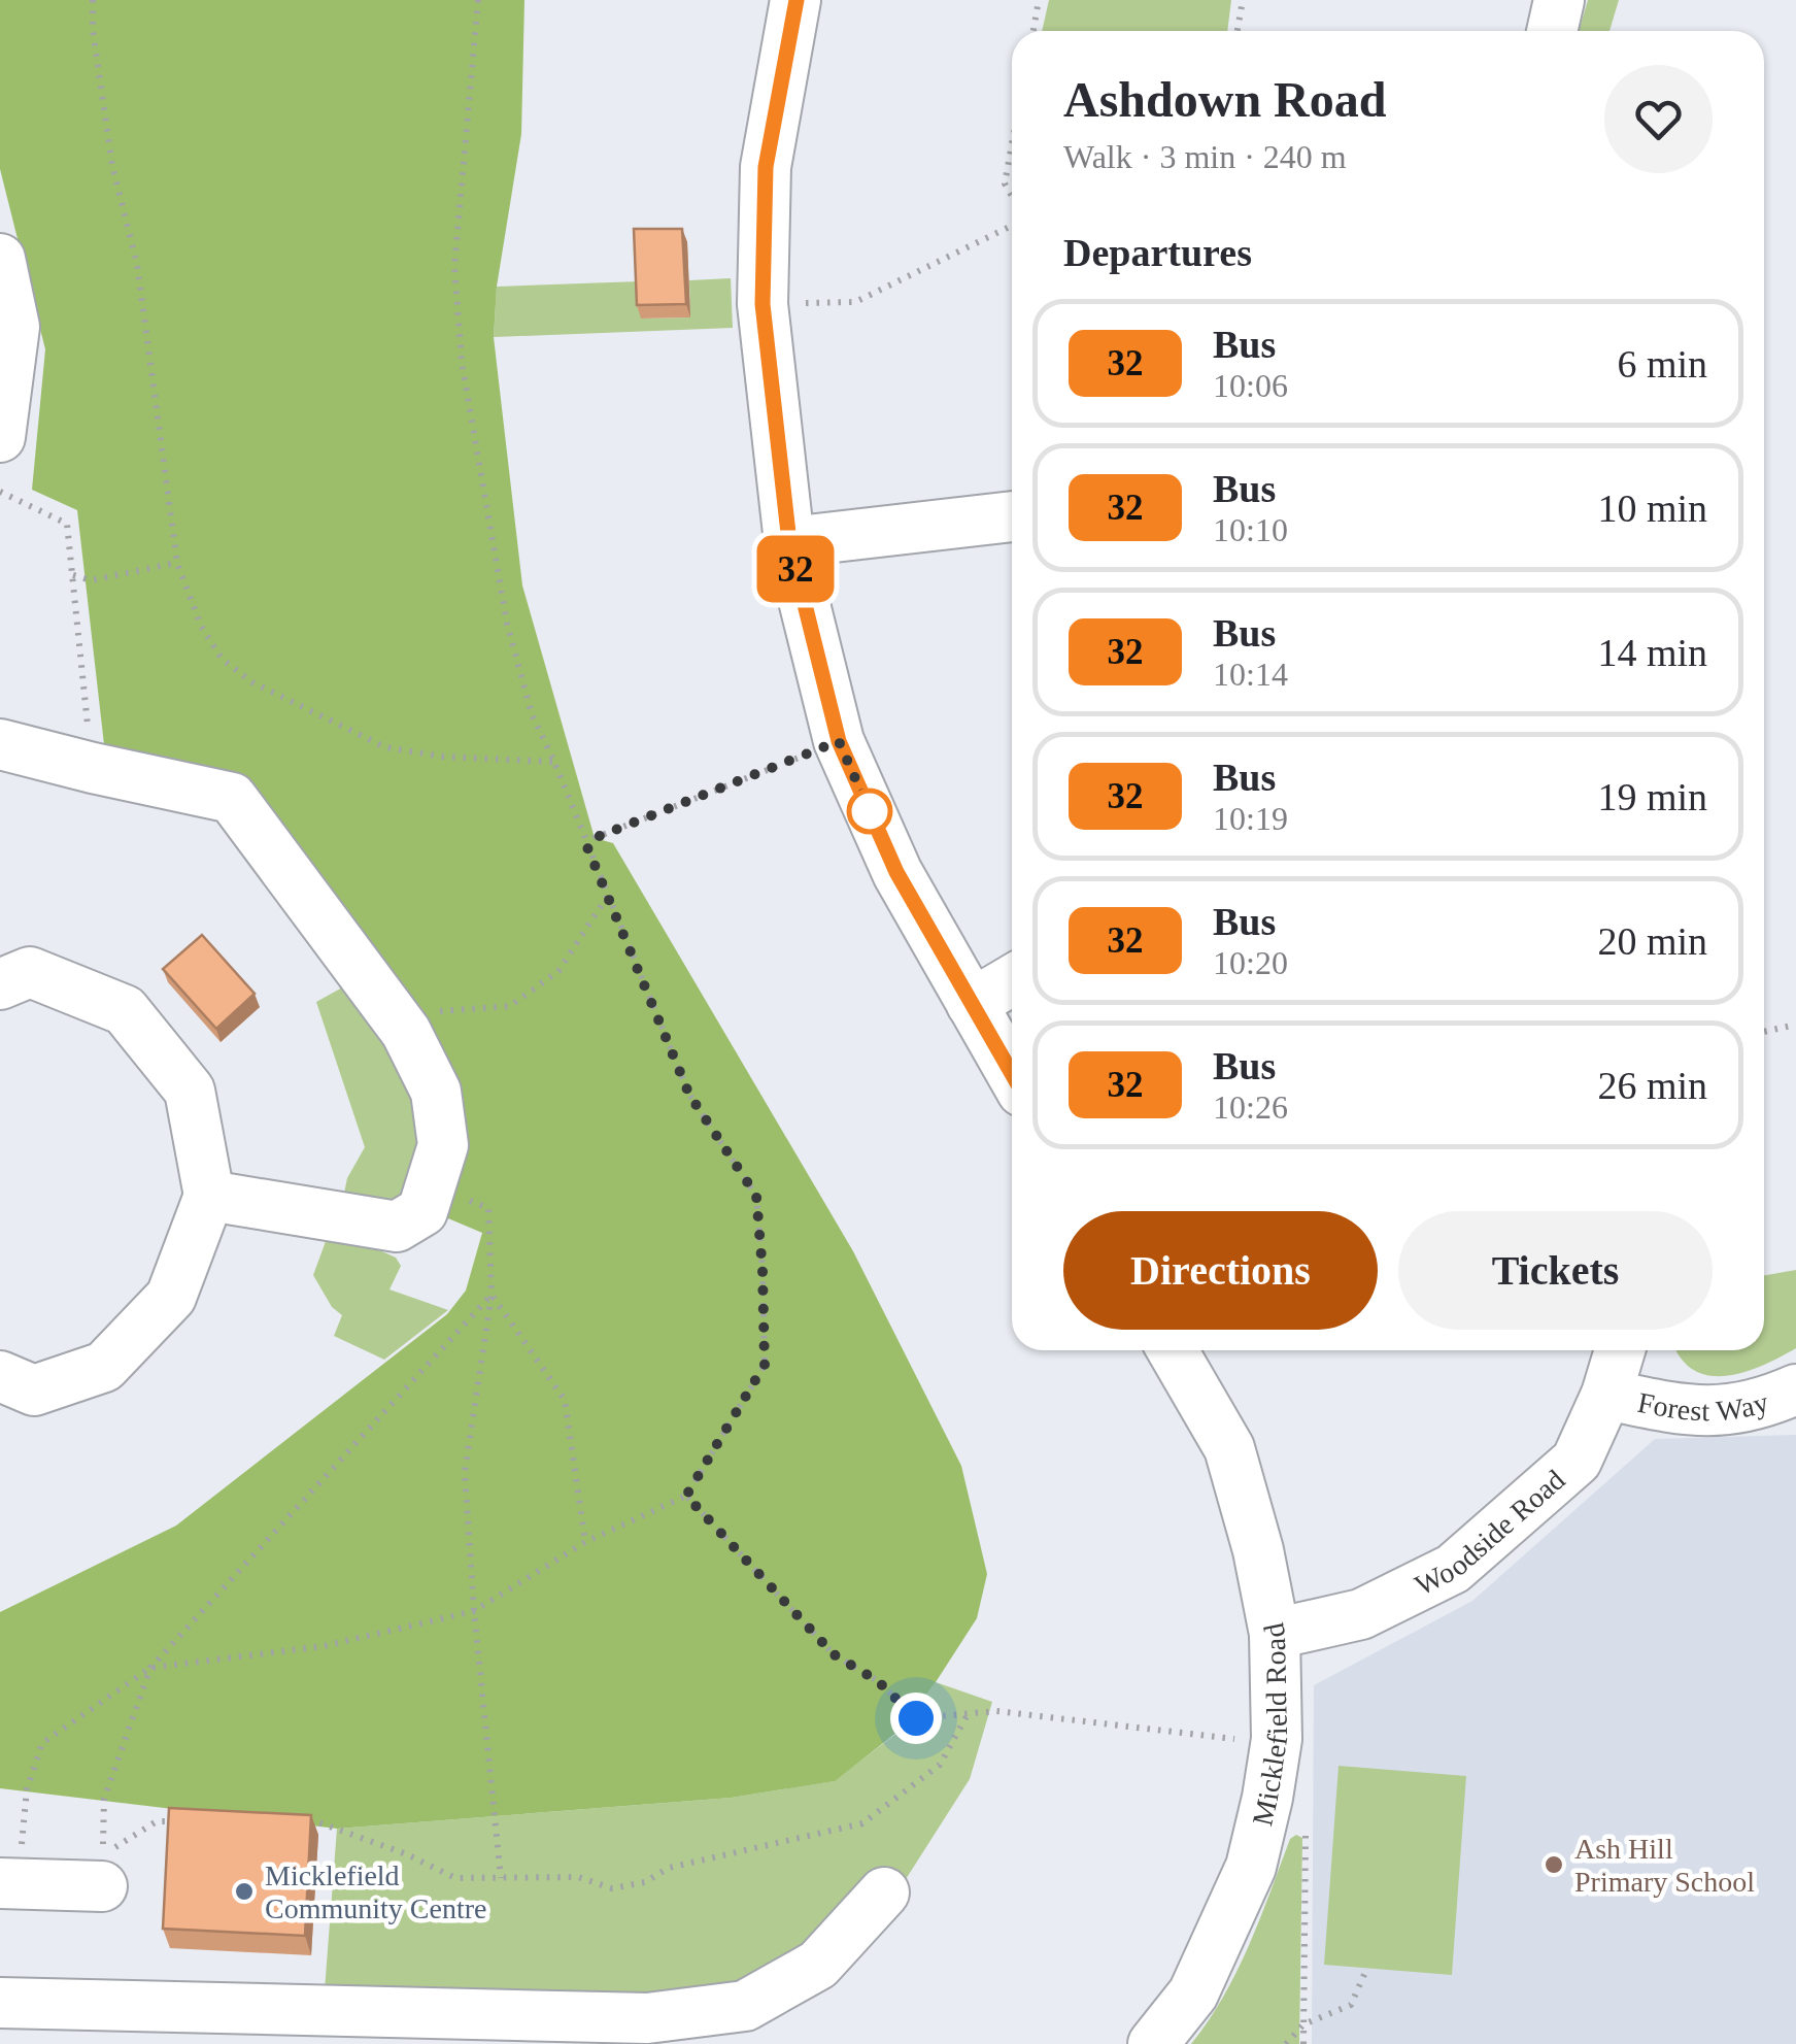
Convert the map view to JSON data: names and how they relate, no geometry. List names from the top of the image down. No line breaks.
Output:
{"streets":{"street":["Forest Way","Woodside Road","Micklefield Road"]},"crossings":[["Forest Way","Woodside Road"],["Woodside Road","Micklefield Road"]],"places":["Ash Hill Primary School","Micklefield Community Centre"],"lines":["bus line 32"],"page":{"on_map":"32","heading":[["Ashdown Road","Walk · 3 min · 240 m"],"Departures"],"list":[{"mark":"32","name":"Bus","note":"10:06","value":"6 min"},{"mark":"32","name":"Bus","note":"10:10","value":"10 min"},{"mark":"32","name":"Bus","note":"10:14","value":"14 min"},{"mark":"32","name":"Bus","note":"10:19","value":"19 min"},{"mark":"32","name":"Bus","note":"10:20","value":"20 min"},{"mark":"32","name":"Bus","note":"10:26","value":"26 min"}],"buttons":["Directions","Tickets"]}}
